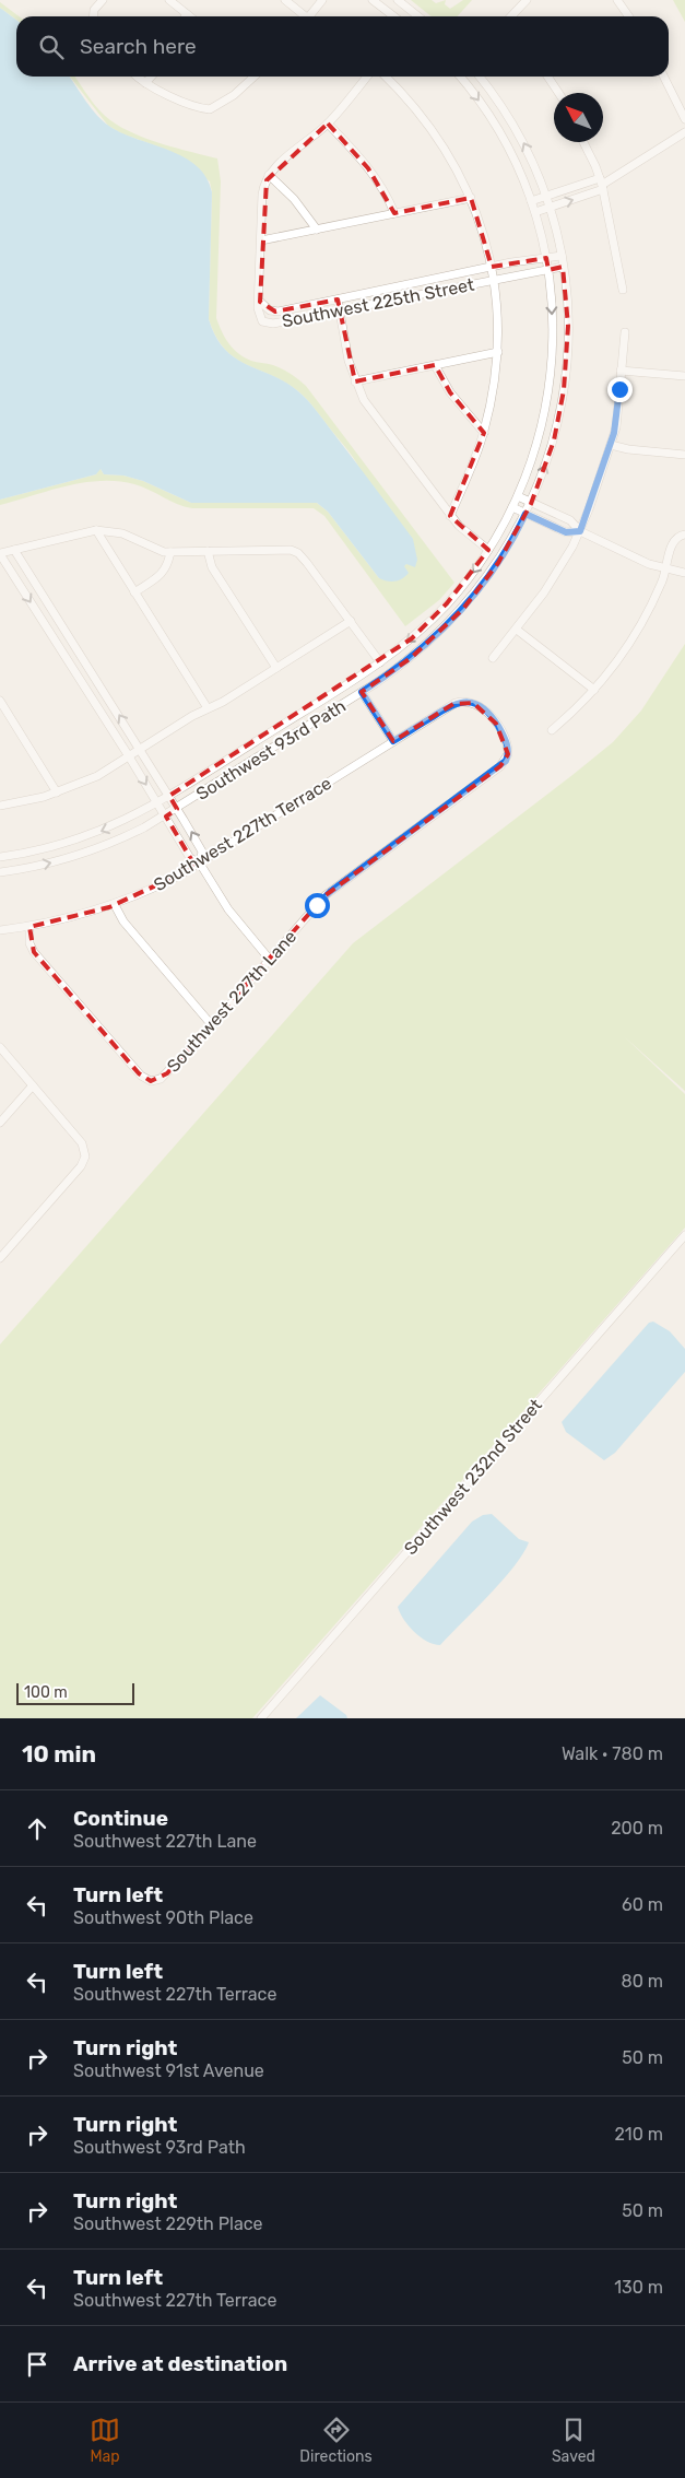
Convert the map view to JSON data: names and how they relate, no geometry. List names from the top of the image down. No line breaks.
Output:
{"streets":{"street":["Southwest 225th Street","Southwest 93rd Path","Southwest 227th Terrace","Southwest 227th Lane","Southwest 232nd Street"]},"crossings":[["Southwest 225th Street","Southwest 93rd Path"],["Southwest 227th Terrace","Southwest 227th Lane"]],"scale_bar":"100 m","north":"top left","page":{"search":"Search here","scale":"100 m","heading":["10 min","Walk · 780 m"],"list":[["Continue","Southwest 227th Lane","200 m"],["Turn left","Southwest 90th Place","60 m"],["Turn left","Southwest 227th Terrace","80 m"],["Turn right","Southwest 91st Avenue","50 m"],["Turn right","Southwest 93rd Path","210 m"],["Turn right","Southwest 229th Place","50 m"],["Turn left","Southwest 227th Terrace","130 m"],"Arrive at destination"],"nav":["Map","Directions","Saved"]}}
